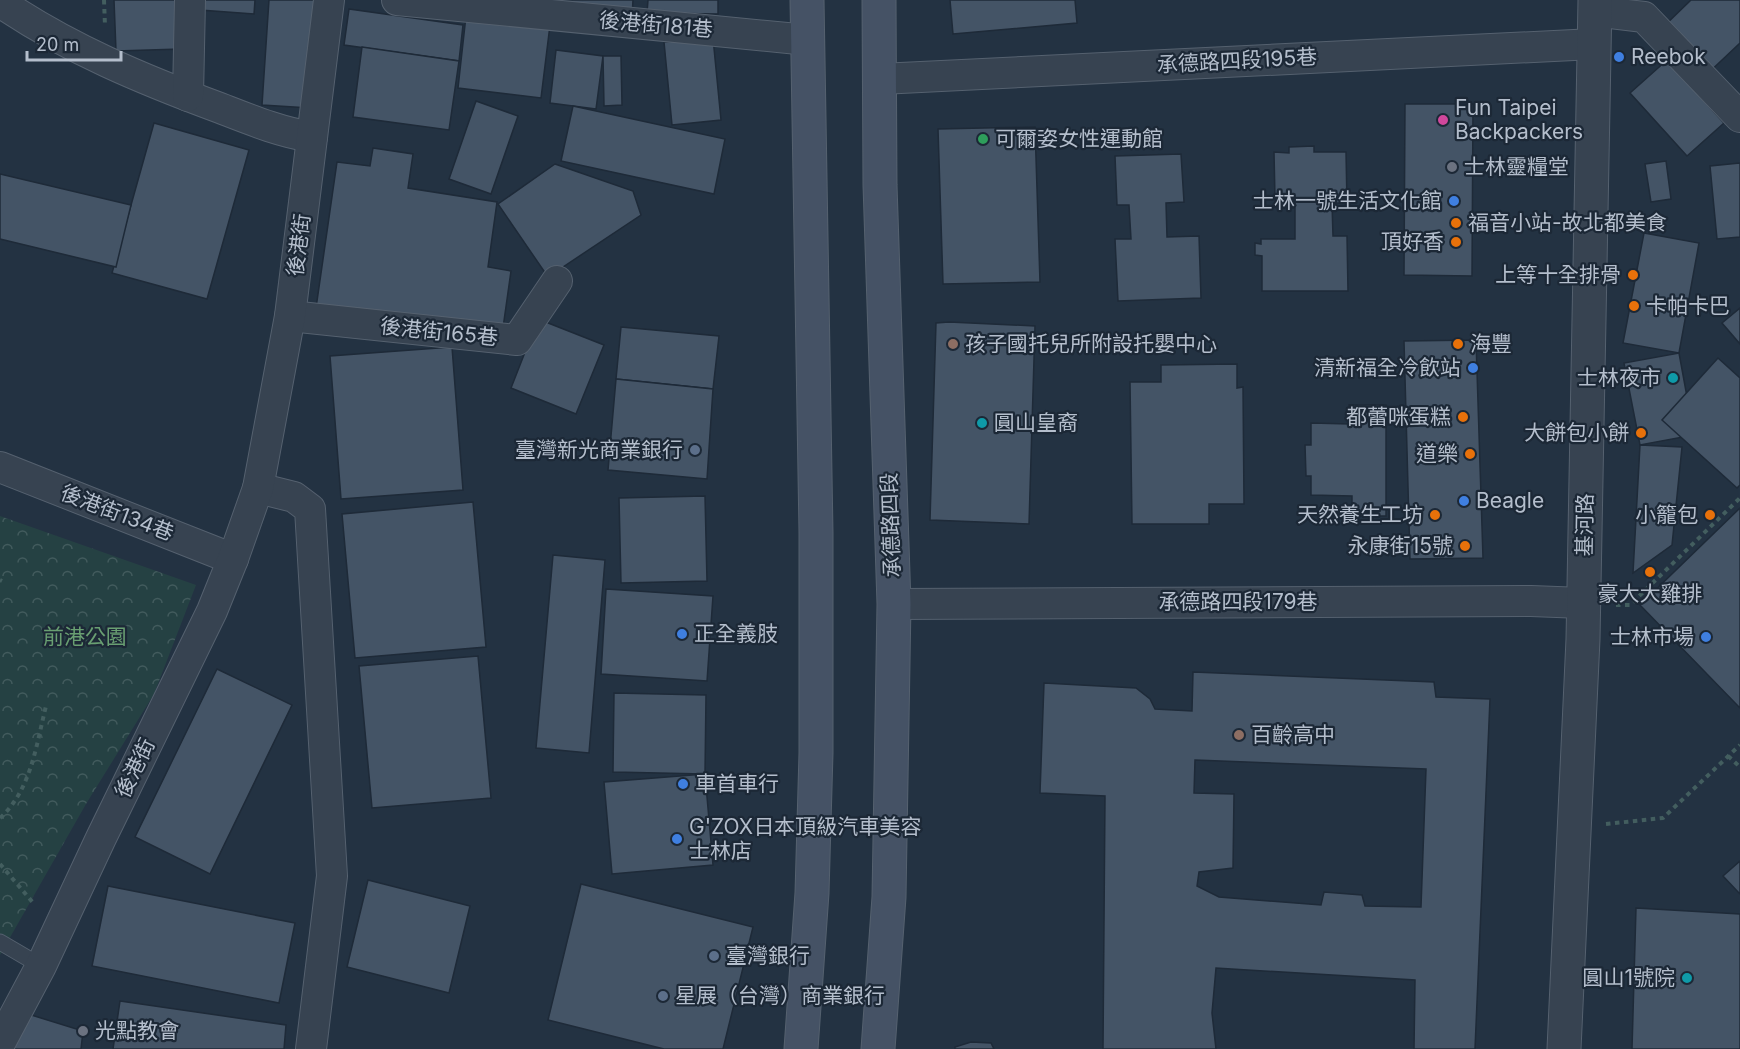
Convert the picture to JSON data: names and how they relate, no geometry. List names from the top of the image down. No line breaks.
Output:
{"streets":{"main road":["承德路四段"],"street":["後港街181巷","承德路四段195巷","後港街","後港街165巷","後港街134巷","基河路","承德路四段179巷"]},"crossings":[["承德路四段195巷","承德路四段"],["承德路四段195巷","基河路"],["後港街","後港街165巷"],["後港街","後港街134巷"],["承德路四段","承德路四段179巷"],["基河路","承德路四段179巷"]],"parks":["前港公園"],"places":["Reebok","Fun Taipei Backpackers","可爾姿女性運動館","士林靈糧堂","士林一號生活文化館","福音小站-故北都美食","頂好香","上等十全排骨","卡帕卡巴","孩子國托兒所附設托嬰中心","海豐","清新福全冷飲站","士林夜市","都蕾咪蛋糕","圓山皇裔","大餅包小餅","臺灣新光商業銀行","道樂","Beagle","天然養生工坊","小籠包","永康街15號","豪大大雞排","正全義肢","士林市場","百齡高中","車首車行","G'ZOX日本頂級汽車美容 士林店","臺灣銀行","圓山1號院","星展（台灣）商業銀行","光點教會"],"scale_bar":"20 m"}
